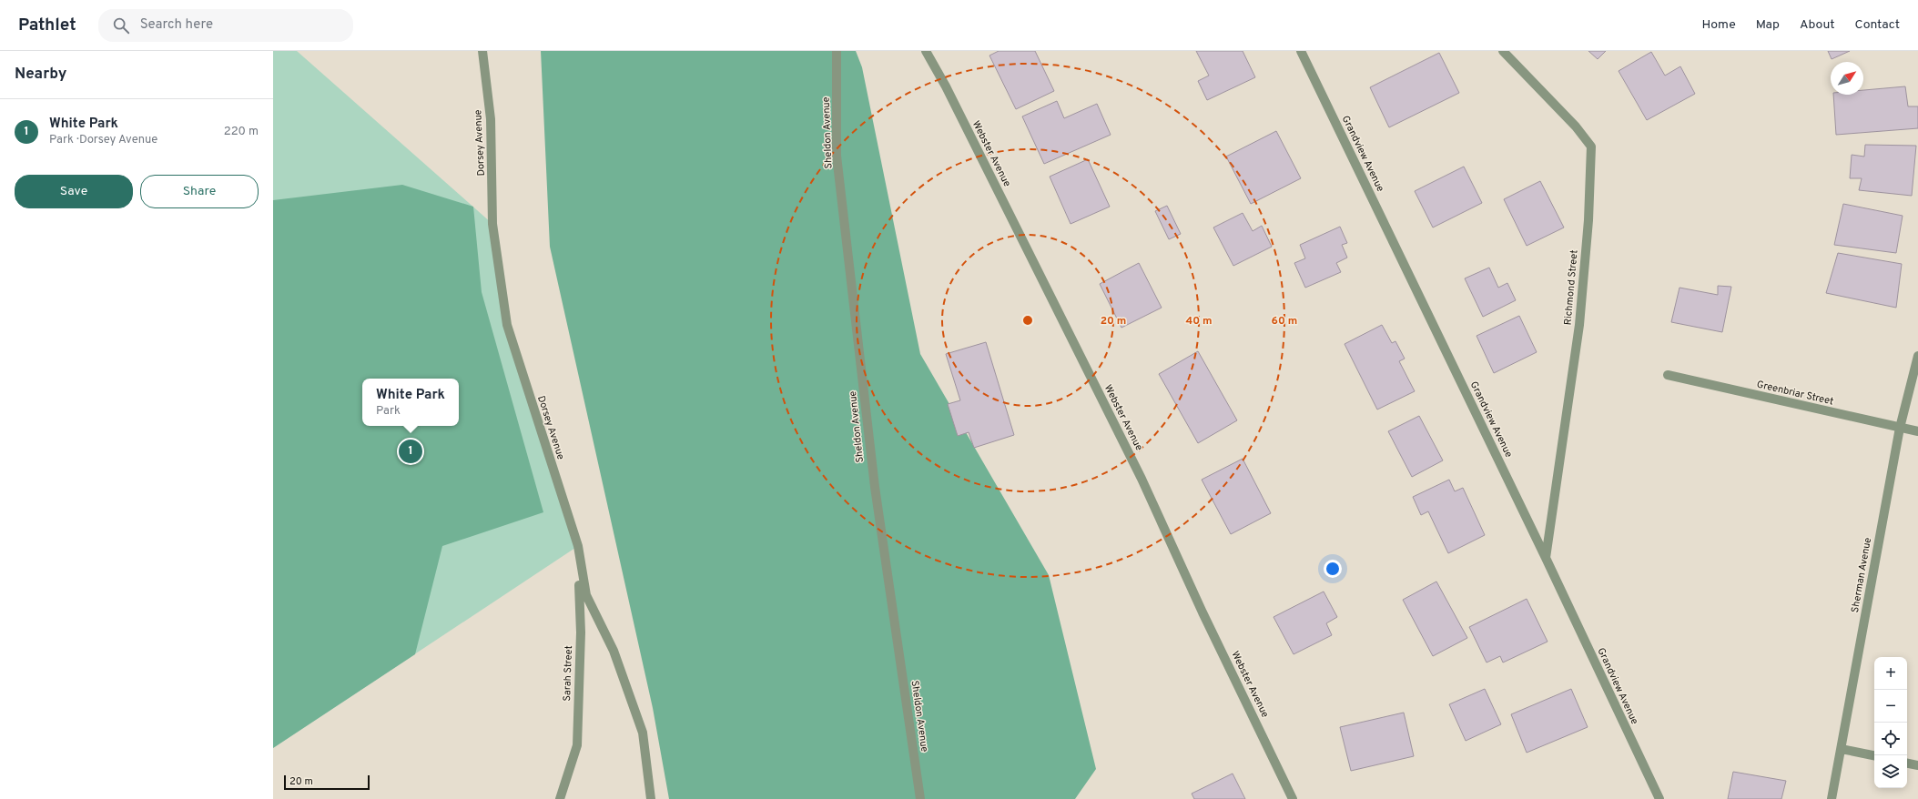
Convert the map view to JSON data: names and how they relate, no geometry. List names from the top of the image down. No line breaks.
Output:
{"streets":{"street":["Sheldon Avenue","Dorsey Avenue","Webster Avenue","Grandview Avenue","Richmond Street","Greenbriar Street","Sherman Avenue","Sarah Street"]},"crossings":[["Dorsey Avenue","Sarah Street"],["Grandview Avenue","Richmond Street"],["Greenbriar Street","Sherman Avenue"]],"scale_bar":"20 m","north":"top right","page":{"header":"Pathlet","search":"Search here","nav":["Home","Map","About","Contact"],"heading":"Nearby","list":[{"mark":"1","name":"White Park","note":"Park · Dorsey Avenue","value":"220 m"}],"buttons":["Save","Share"],"popup":["White Park","Park"],"pins":"1","map_buttons":["+","−"],"scale":"20 m"},"rings":["20 m","40 m","60 m"]}
